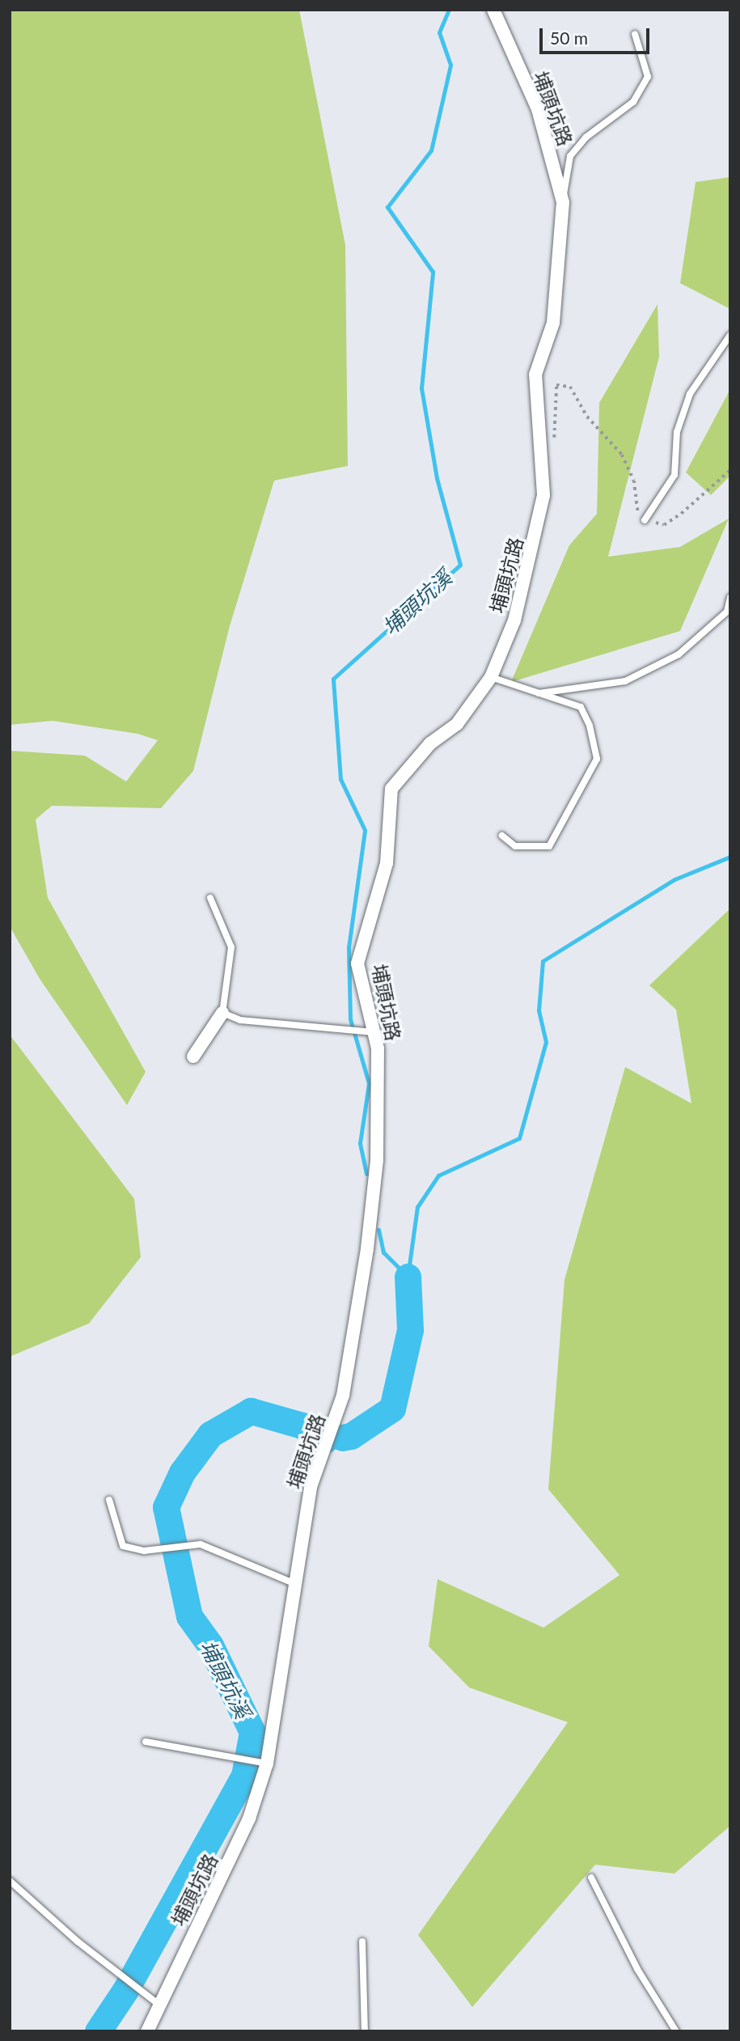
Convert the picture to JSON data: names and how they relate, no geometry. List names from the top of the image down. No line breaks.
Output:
{"streets":{"street":["埔頭坑路"]},"water":["埔頭坑溪"],"scale_bar":"50 m"}
